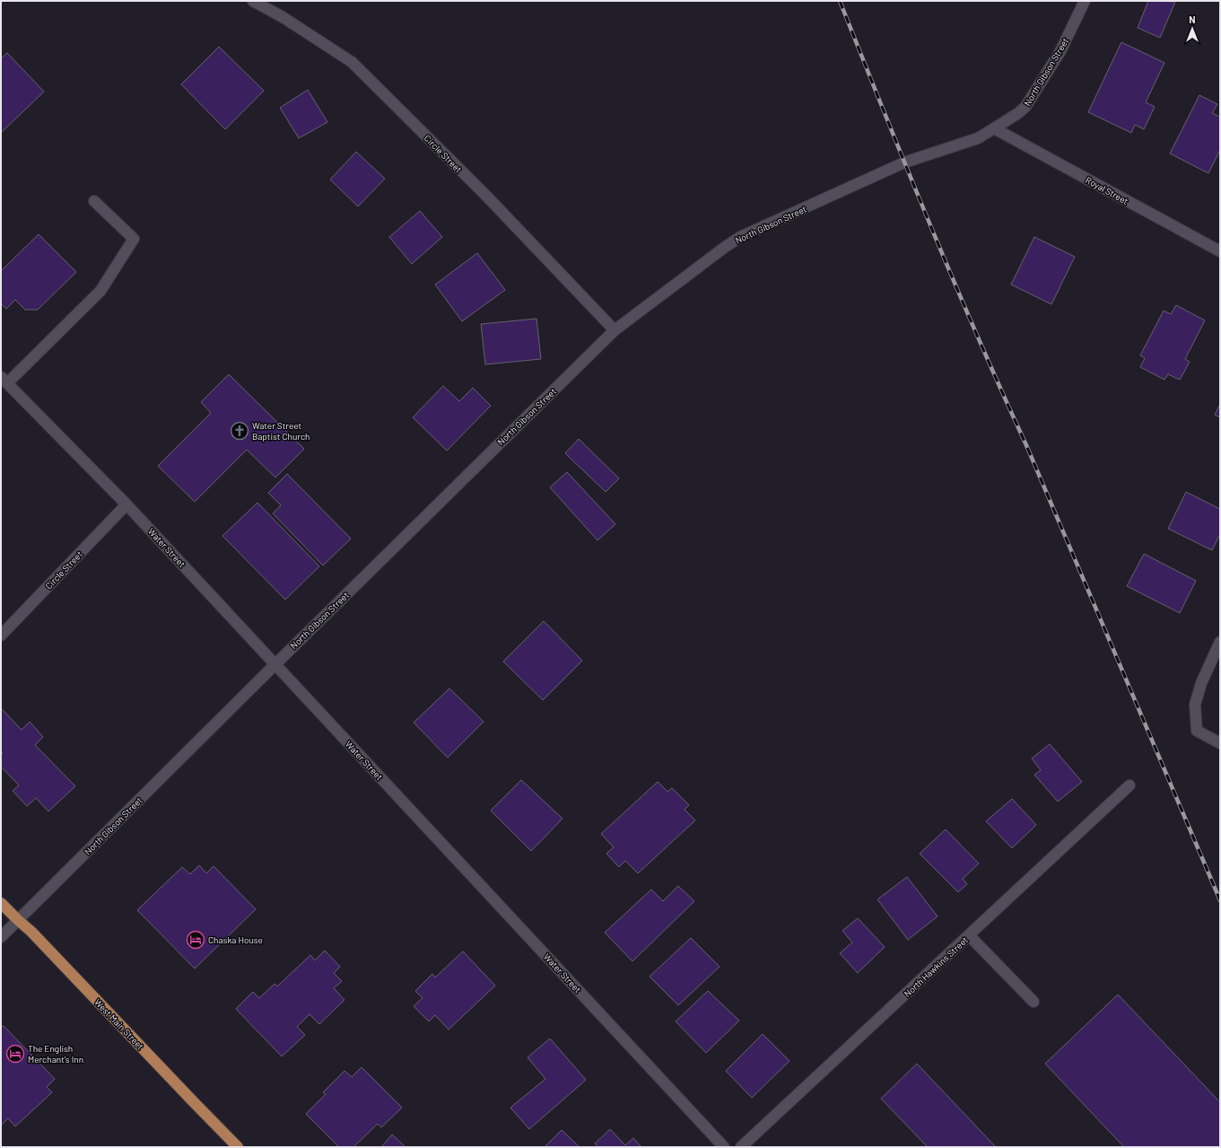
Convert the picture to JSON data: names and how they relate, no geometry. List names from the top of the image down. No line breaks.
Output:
{"streets":{"main road":["West Main Street"],"street":["North Gibson Street","Circle Street","Royal Street","Water Street","North Hawkins Street"]},"crossings":[["North Gibson Street","Circle Street"],["North Gibson Street","Royal Street"],["North Gibson Street","Water Street"],["North Gibson Street","West Main Street"],["Circle Street","Water Street"]],"places":{"church":["Water Street Baptist Church"],"hotel":["Chaska House","The English Merchant's Inn"]},"north":"top"}
